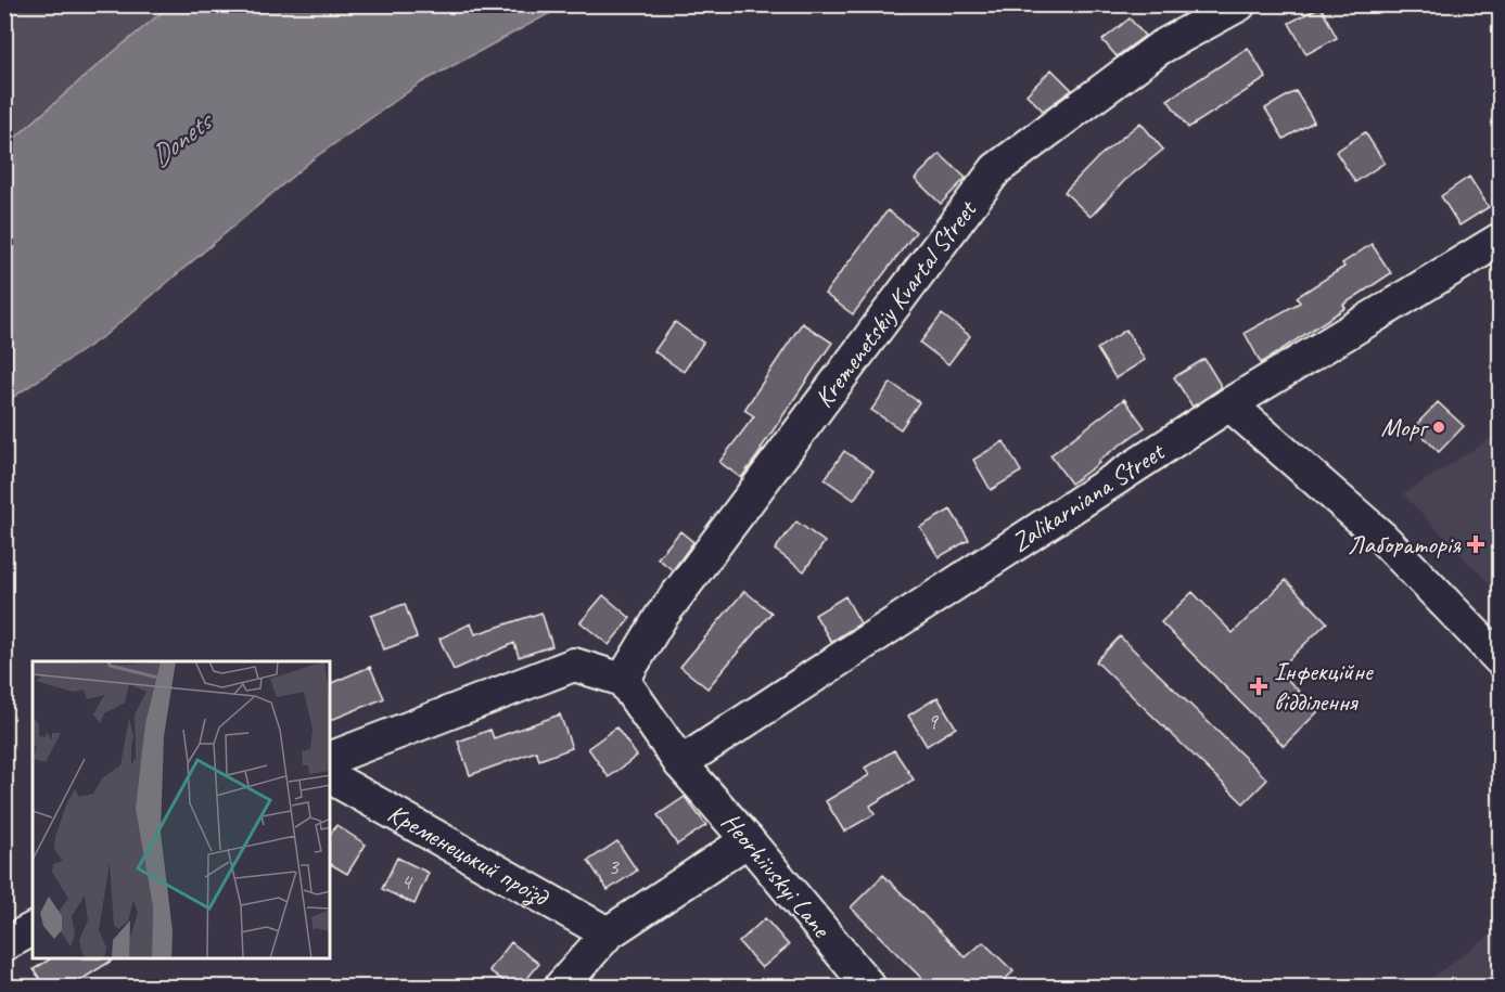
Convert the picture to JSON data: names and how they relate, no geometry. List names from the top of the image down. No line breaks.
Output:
{"streets":{"street":["Kremenetskiy Kvartal Street","Zalikarniana Street","Кременецький проїзд","Heorhiivskyi Lane"]},"crossings":[["Zalikarniana Street","Heorhiivskyi Lane"]],"water":["Donets"],"places":{"other":["Морг"],"health":["Лабораторія","Інфекційне відділення"]},"house_numbers":["9","3","4"]}
